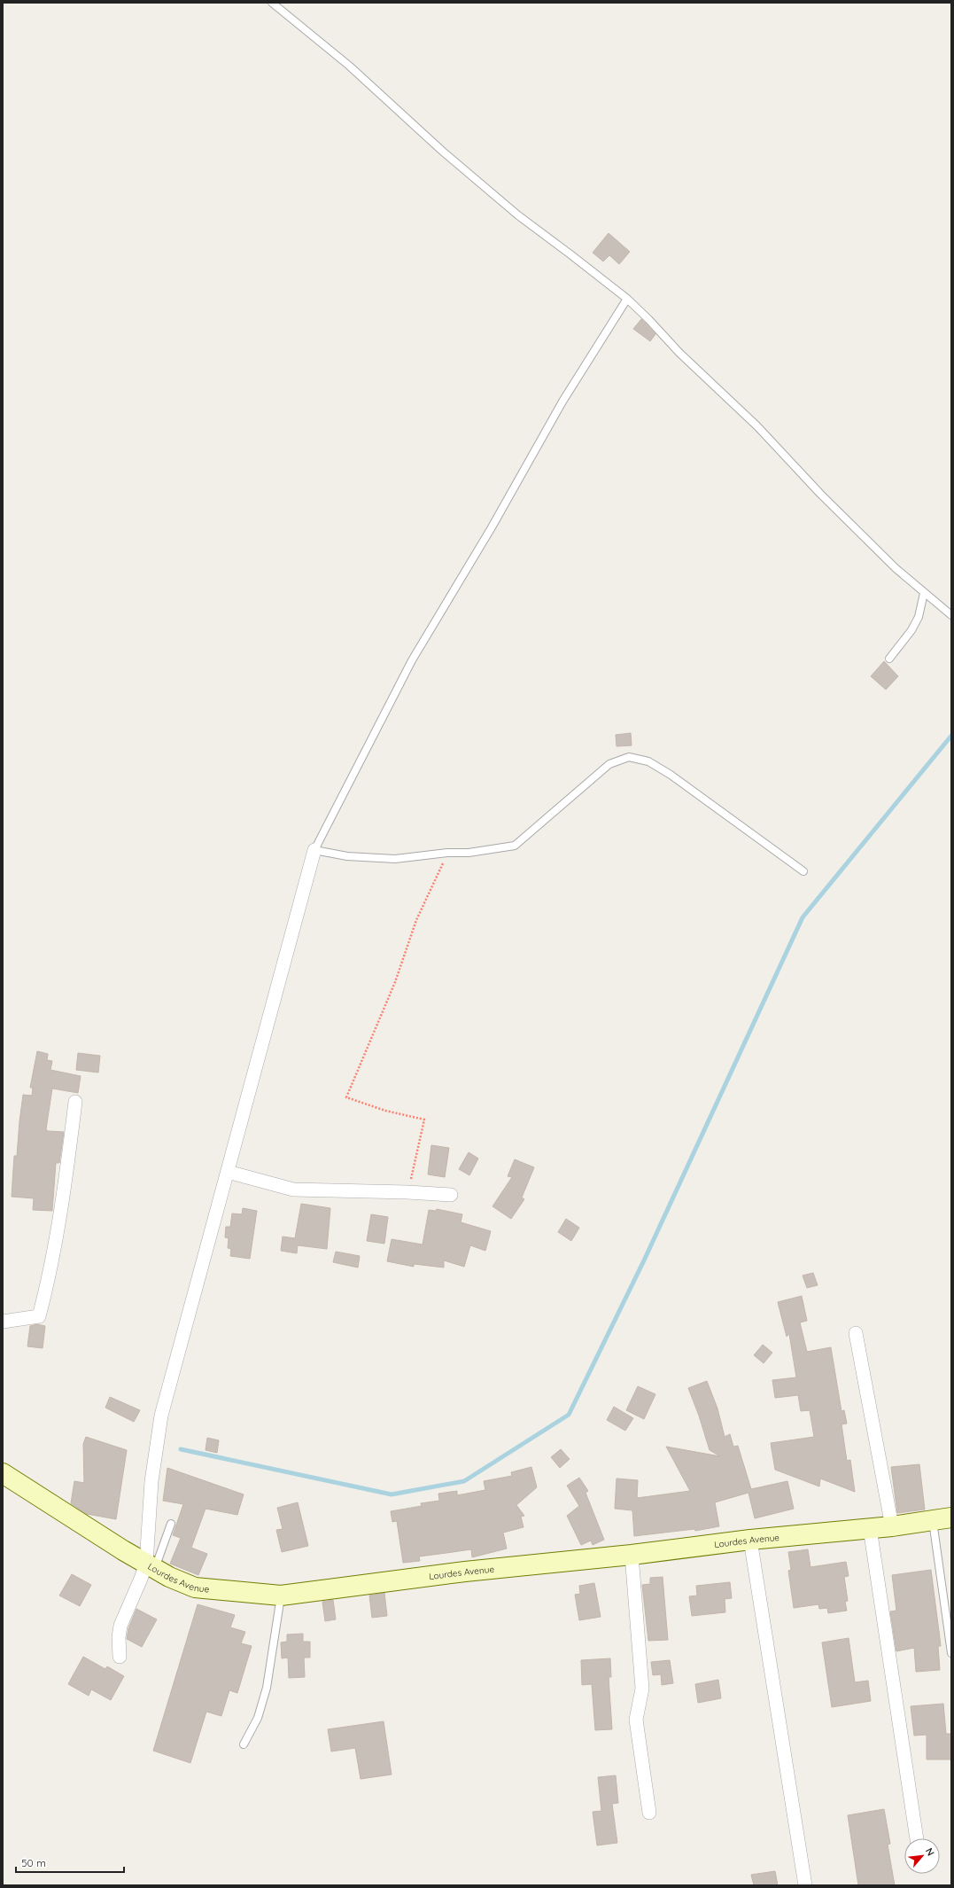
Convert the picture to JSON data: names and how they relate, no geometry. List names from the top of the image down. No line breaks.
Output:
{"streets":{"main road":["Lourdes Avenue"]},"scale_bar":"50 m","north":"top right"}
